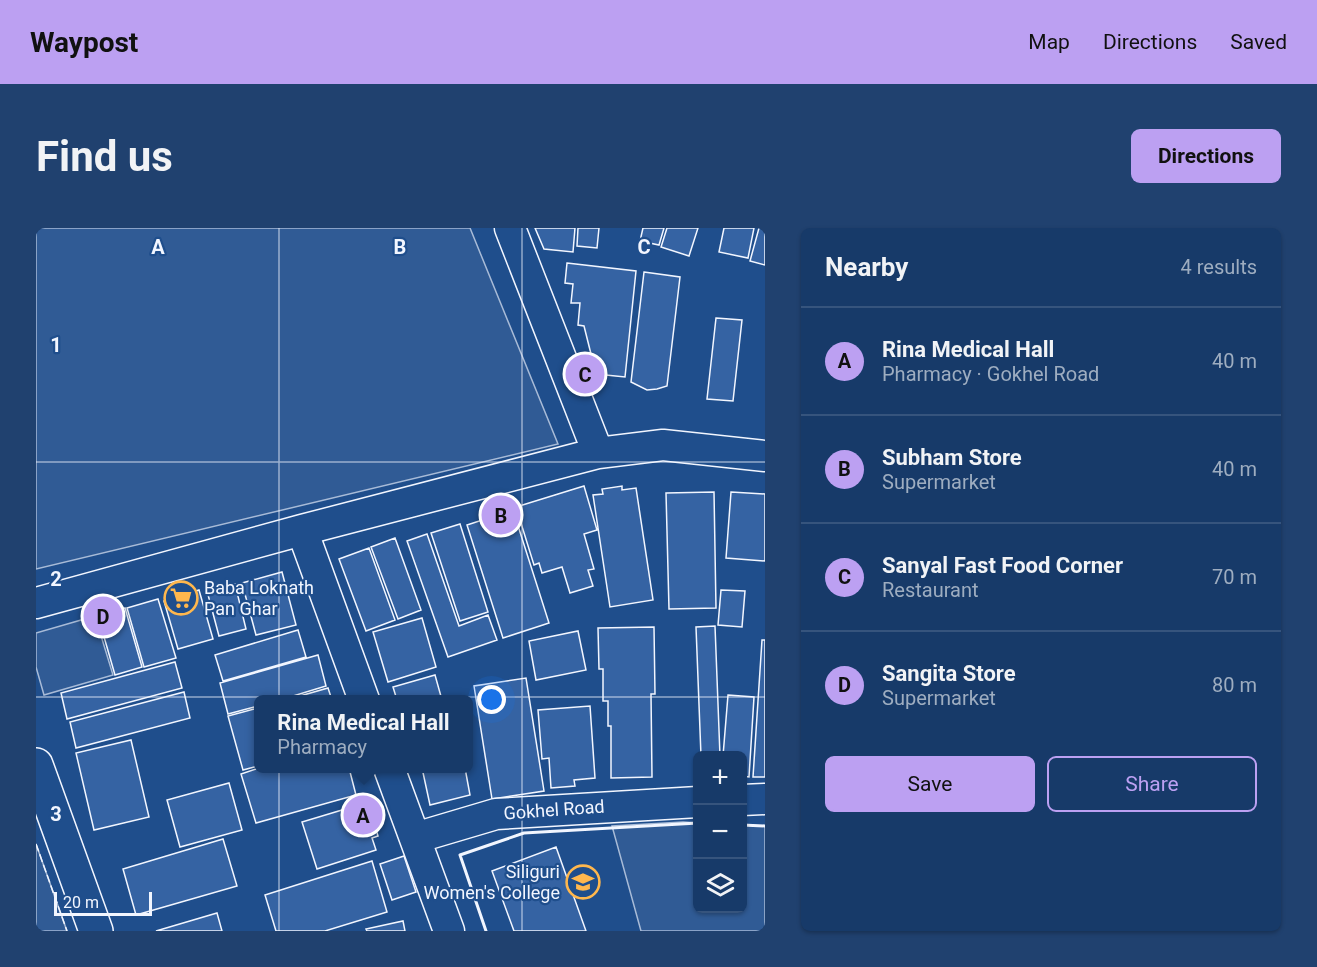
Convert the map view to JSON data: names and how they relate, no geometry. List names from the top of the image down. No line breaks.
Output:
{"streets":{"street":["Gokhel Road"]},"places":{"supermarket":["Baba Loknath Pan Ghar"],"school or university":["Siliguri Women's College"]},"scale_bar":"20 m","page":{"header":"Waypost","nav":["Map","Directions","Saved"],"buttons":["Directions",["Save","Share"]],"title":"Find us","heading":["Nearby","4 results"],"list":[{"mark":"A","name":"Rina Medical Hall","note":"Pharmacy · Gokhel Road","value":"40 m"},{"mark":"B","name":"Subham Store","note":"Supermarket","value":"40 m"},{"mark":"C","name":"Sanyal Fast Food Corner","note":"Restaurant","value":"70 m"},{"mark":"D","name":"Sangita Store","note":"Supermarket","value":"80 m"}],"pins":["C","B","D","A"],"popup":["Rina Medical Hall","Pharmacy"],"map_buttons":["+","−"],"scale":"20 m"},"grid":{"columns":["A","B","C"],"rows":["1","2","3"]}}
